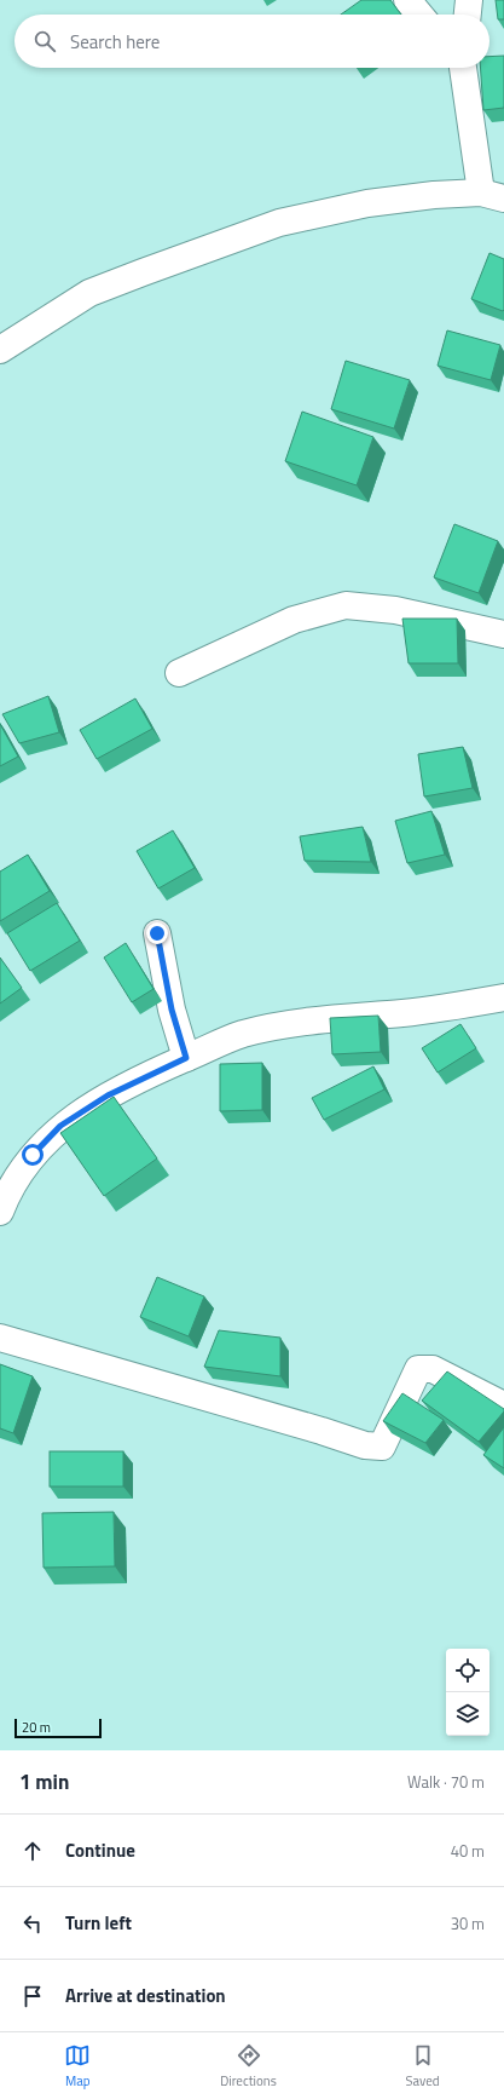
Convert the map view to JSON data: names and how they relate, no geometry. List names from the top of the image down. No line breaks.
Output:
{"scale_bar":"20 m","page":{"search":"Search here","scale":"20 m","heading":["1 min","Walk · 70 m"],"list":[["Continue","40 m"],["Turn left","30 m"],"Arrive at destination"],"nav":["Map","Directions","Saved"]}}
